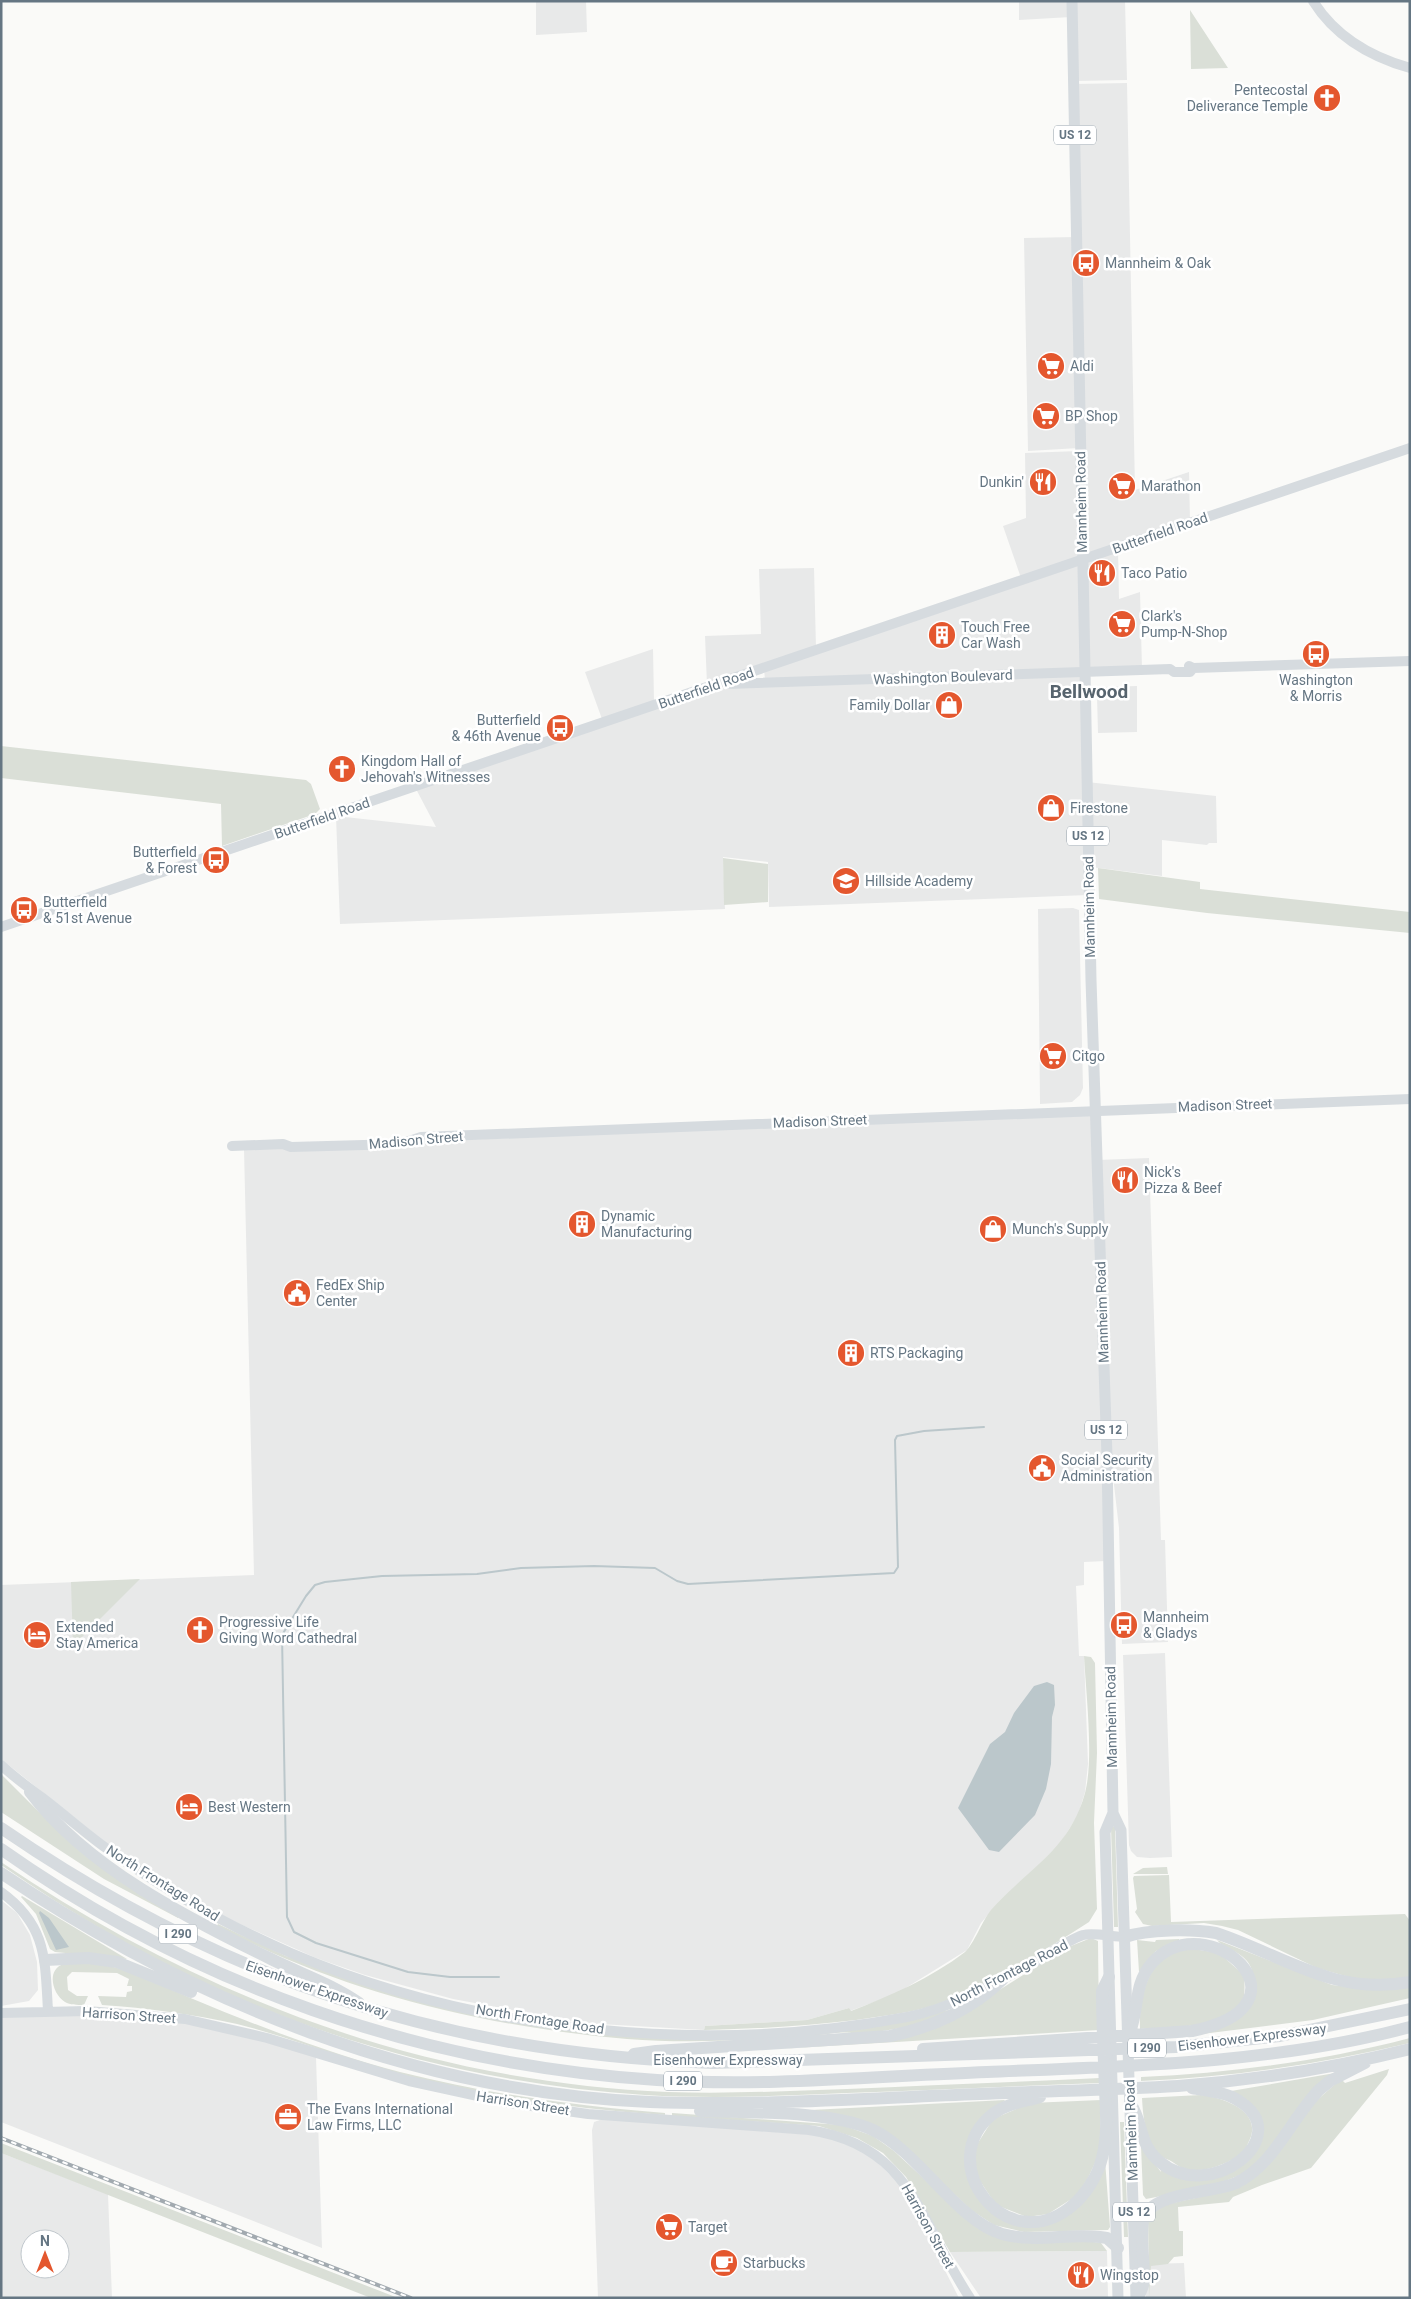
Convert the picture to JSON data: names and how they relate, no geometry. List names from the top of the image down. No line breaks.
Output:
{"streets":{"highway":["I 290","Eisenhower Expressway"],"main road":["US 12","Mannheim Road","Butterfield Road","Washington Boulevard","Madison Street","North Frontage Road","Harrison Street"]},"crossings":[["Mannheim Road","Butterfield Road"],["Mannheim Road","Washington Boulevard"],["Mannheim Road","Madison Street"],["Mannheim Road","North Frontage Road"],["Butterfield Road","Washington Boulevard"]],"districts":["Bellwood"],"places":{"church":["Pentecostal Deliverance Temple","Kingdom Hall of Jehovah's Witnesses","Progressive Life Giving Word Cathedral"],"bus stop":["Mannheim & Oak","Washington & Morris","Butterfield & 46th Avenue","Butterfield & Forest","Butterfield & 51st Avenue","Mannheim & Gladys"],"supermarket":["Aldi","BP Shop","Marathon","Clark's Pump-N-Shop","Citgo","Target"],"restaurant":["Dunkin'","Taco Patio","Nick's Pizza & Beef","Wingstop"],"building":["Touch Free Car Wash","Dynamic Manufacturing","RTS Packaging"],"shop":["Family Dollar","Firestone","Munch's Supply"],"school or university":["Hillside Academy"],"public building":["FedEx Ship Center","Social Security Administration"],"hotel":["Extended Stay America","Best Western"],"office":["The Evans International Law Firms, LLC"],"cafe":["Starbucks"]},"north":"top"}
